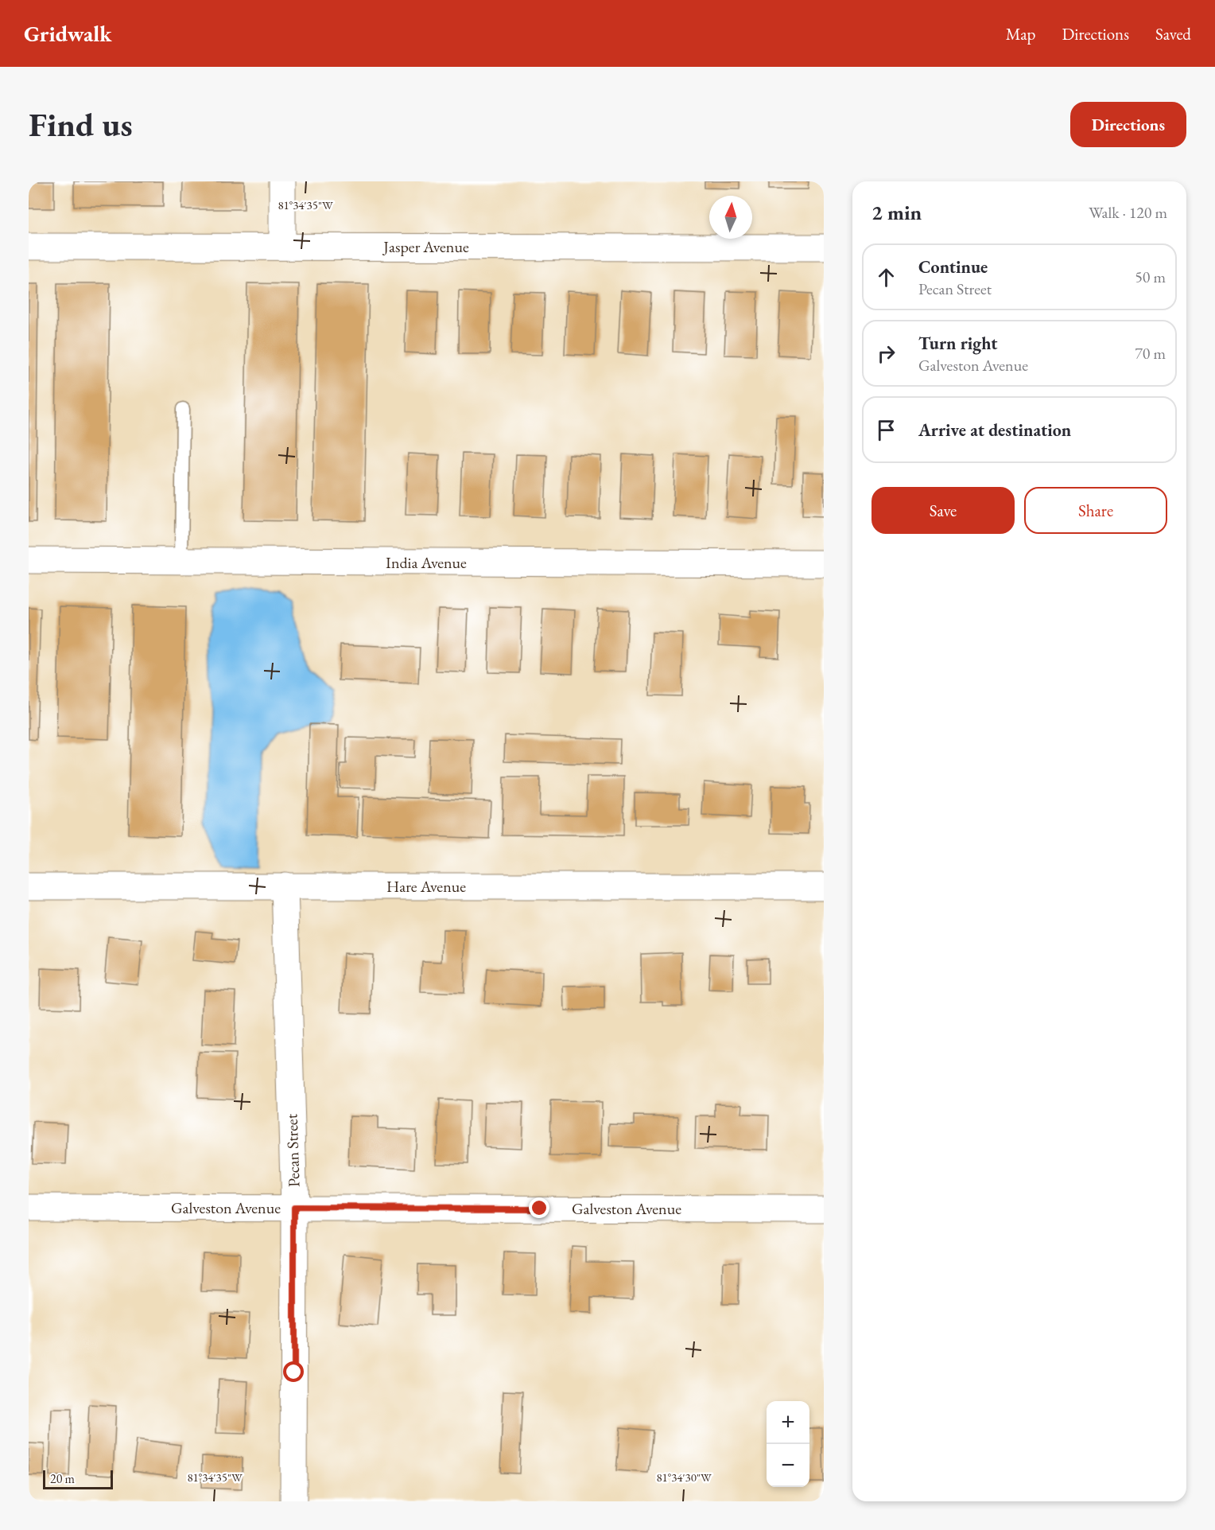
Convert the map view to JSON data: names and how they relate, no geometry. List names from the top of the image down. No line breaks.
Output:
{"streets":{"street":["Jasper Avenue","India Avenue","Hare Avenue","Pecan Street","Galveston Avenue"]},"crossings":[["Hare Avenue","Pecan Street"],["Pecan Street","Galveston Avenue"]],"scale_bar":"20 m","north":"top","page":{"header":"Gridwalk","nav":["Map","Directions","Saved"],"buttons":["Directions",["Save","Share"]],"title":"Find us","heading":["2 min","Walk · 120 m"],"list":[["Continue","Pecan Street","50 m"],["Turn right","Galveston Avenue","70 m"],"Arrive at destination"],"map_buttons":["+","−"],"scale":"20 m"},"coordinates":["81°34'35\"W","81°34'30\"W"]}
